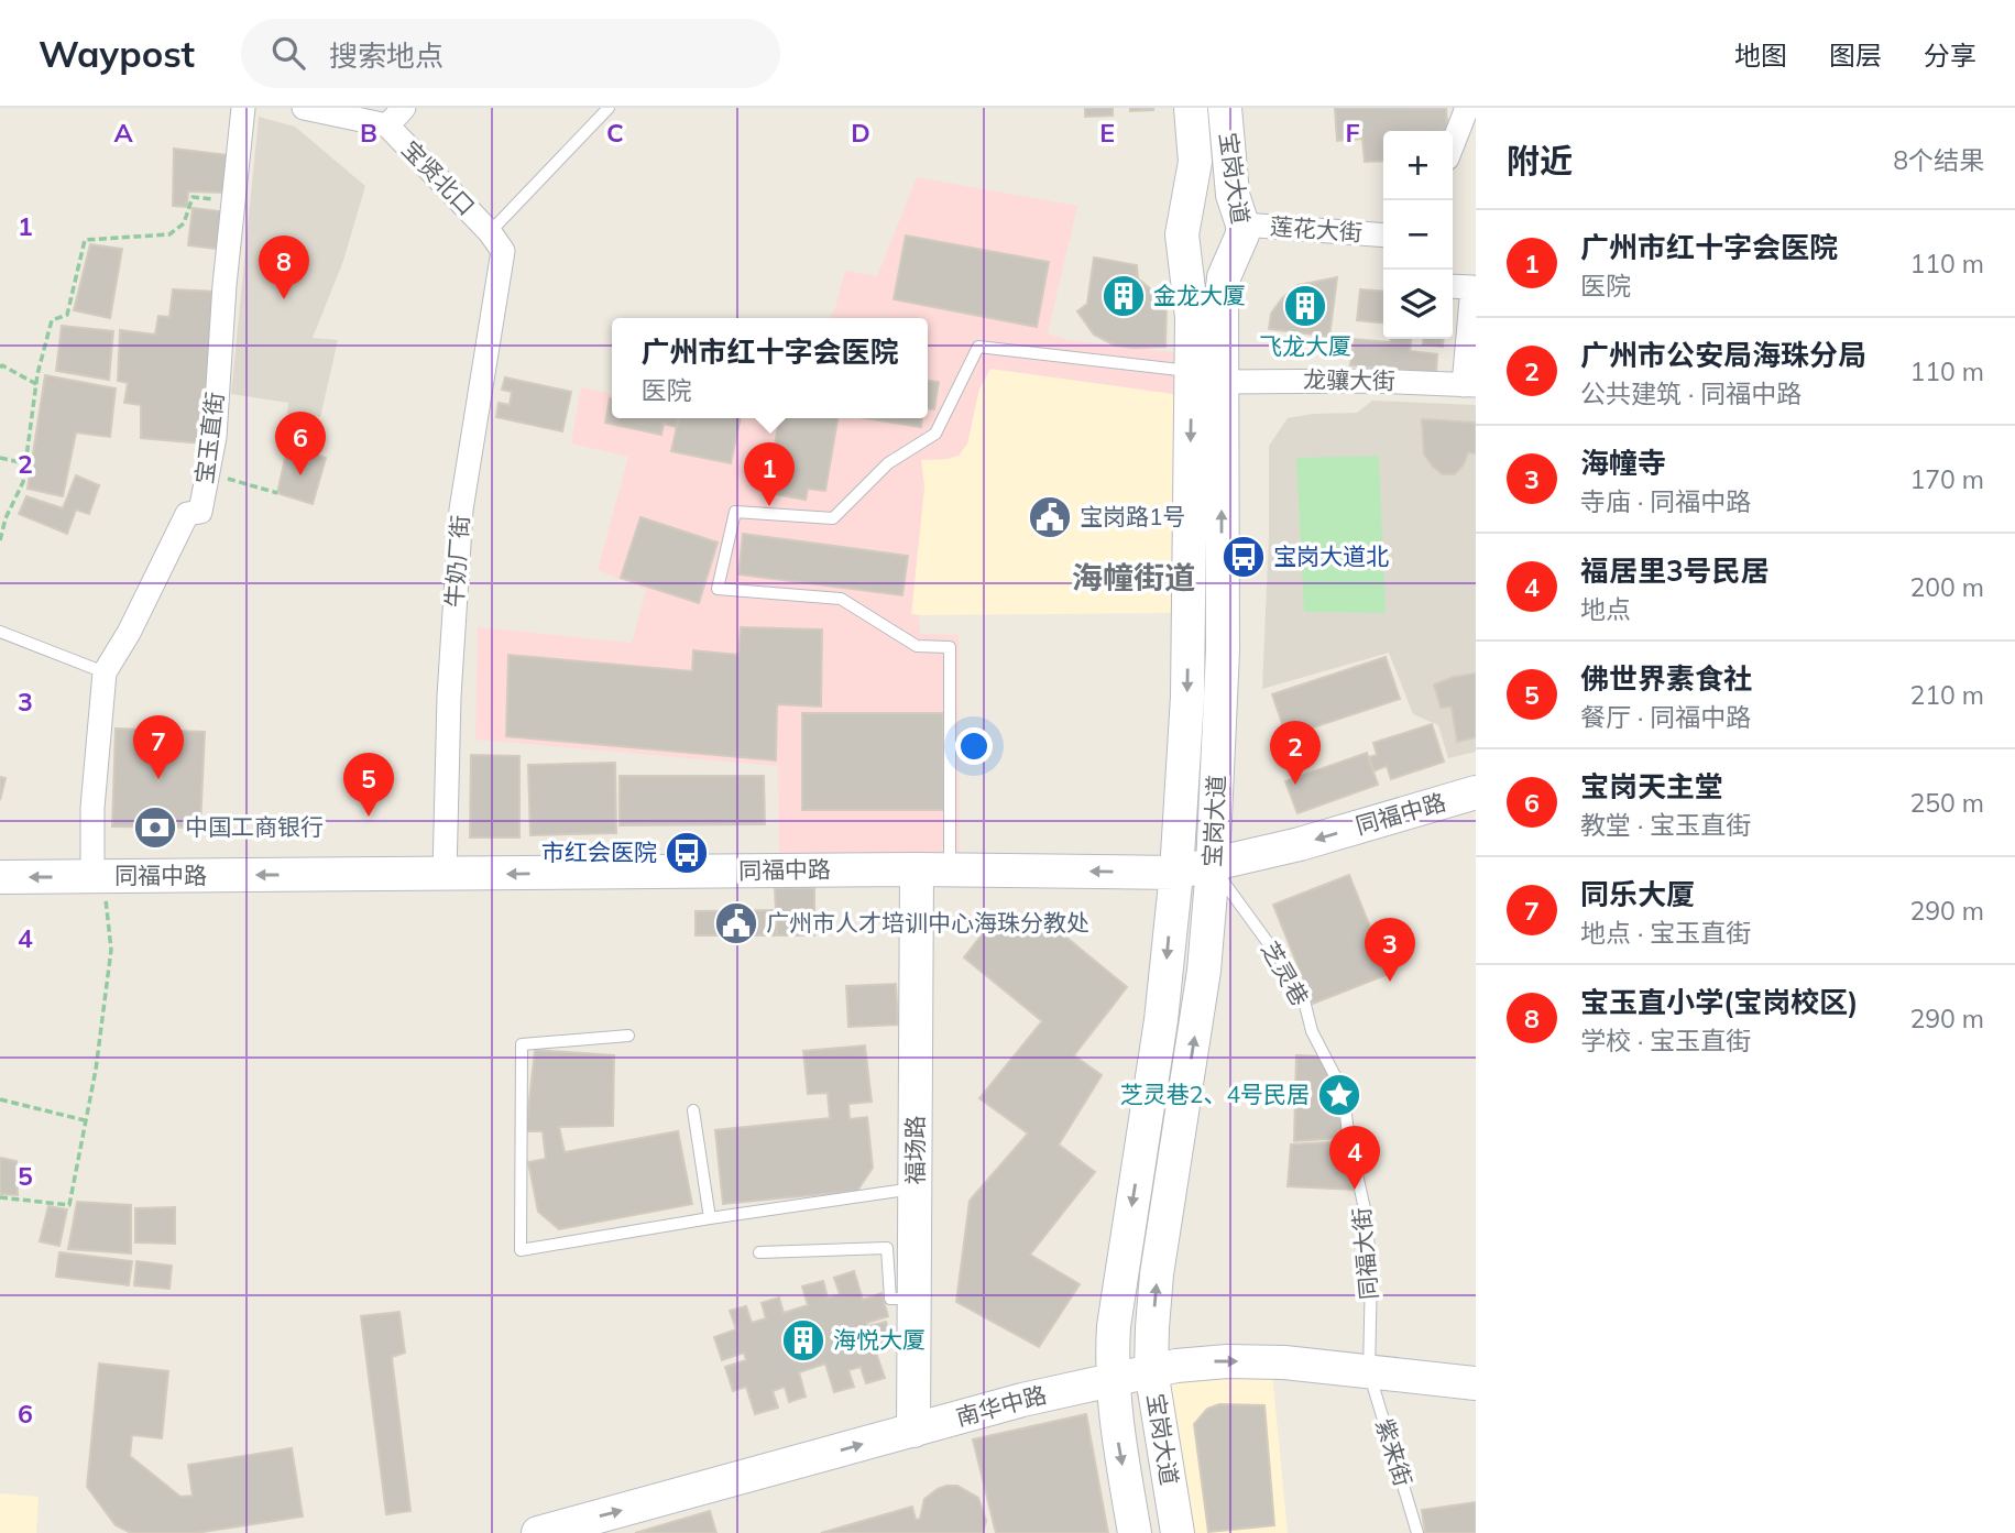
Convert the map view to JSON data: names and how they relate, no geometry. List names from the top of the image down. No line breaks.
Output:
{"streets":{"main road":["宝岗大道","同福中路","福场路","南华中路"],"street":["宝贤北口","莲花大街","龙骧大街","宝玉直街","牛奶厂街"],"lane":["芝灵巷","同福大街","紫来街"]},"crossings":[["宝贤北口","牛奶厂街"],["宝岗大道","莲花大街"],["宝岗大道","龙骧大街"],["宝岗大道","同福中路"],["宝岗大道","芝灵巷"],["宝岗大道","南华中路"],["宝玉直街","同福中路"],["牛奶厂街","同福中路"],["同福中路","芝灵巷"],["同福中路","福场路"],["芝灵巷","同福大街"],["福场路","南华中路"],["同福大街","南华中路"],["同福大街","紫来街"],["南华中路","紫来街"]],"one_way":["同福中路","南华中路"],"districts":["海幢街道"],"places":{"building":["金龙大厦","飞龙大厦","海悦大厦"],"public building":["宝岗路1号","广州市人才培训中心海珠分教处"],"bus stop":["宝岗大道北","市红会医院"],"bank":["中国工商银行"],"place":["芝灵巷2、4号民居"]},"page":{"header":"Waypost","search":"搜索地点","nav":["地图","图层","分享"],"heading":["附近","8个结果"],"map_buttons":["+","−"],"list":[{"mark":"1","name":"广州市红十字会医院","note":"医院","value":"110 m"},{"mark":"2","name":"广州市公安局海珠分局","note":"公共建筑 · 同福中路","value":"110 m"},{"mark":"3","name":"海幢寺","note":"寺庙 · 同福中路","value":"170 m"},{"mark":"4","name":"福居里3号民居","note":"地点","value":"200 m"},{"mark":"5","name":"佛世界素食社","note":"餐厅 · 同福中路","value":"210 m"},{"mark":"6","name":"宝岗天主堂","note":"教堂 · 宝玉直街","value":"250 m"},{"mark":"7","name":"同乐大厦","note":"地点 · 宝玉直街","value":"290 m"},{"mark":"8","name":"宝玉直小学(宝岗校区)","note":"学校 · 宝玉直街","value":"290 m"}],"pins":["8","6","1","7","2","5","3","4"],"popup":["广州市红十字会医院","医院"]},"grid":{"columns":["A","B","C","D","E","F"],"rows":["1","2","3","4","5","6"]}}
